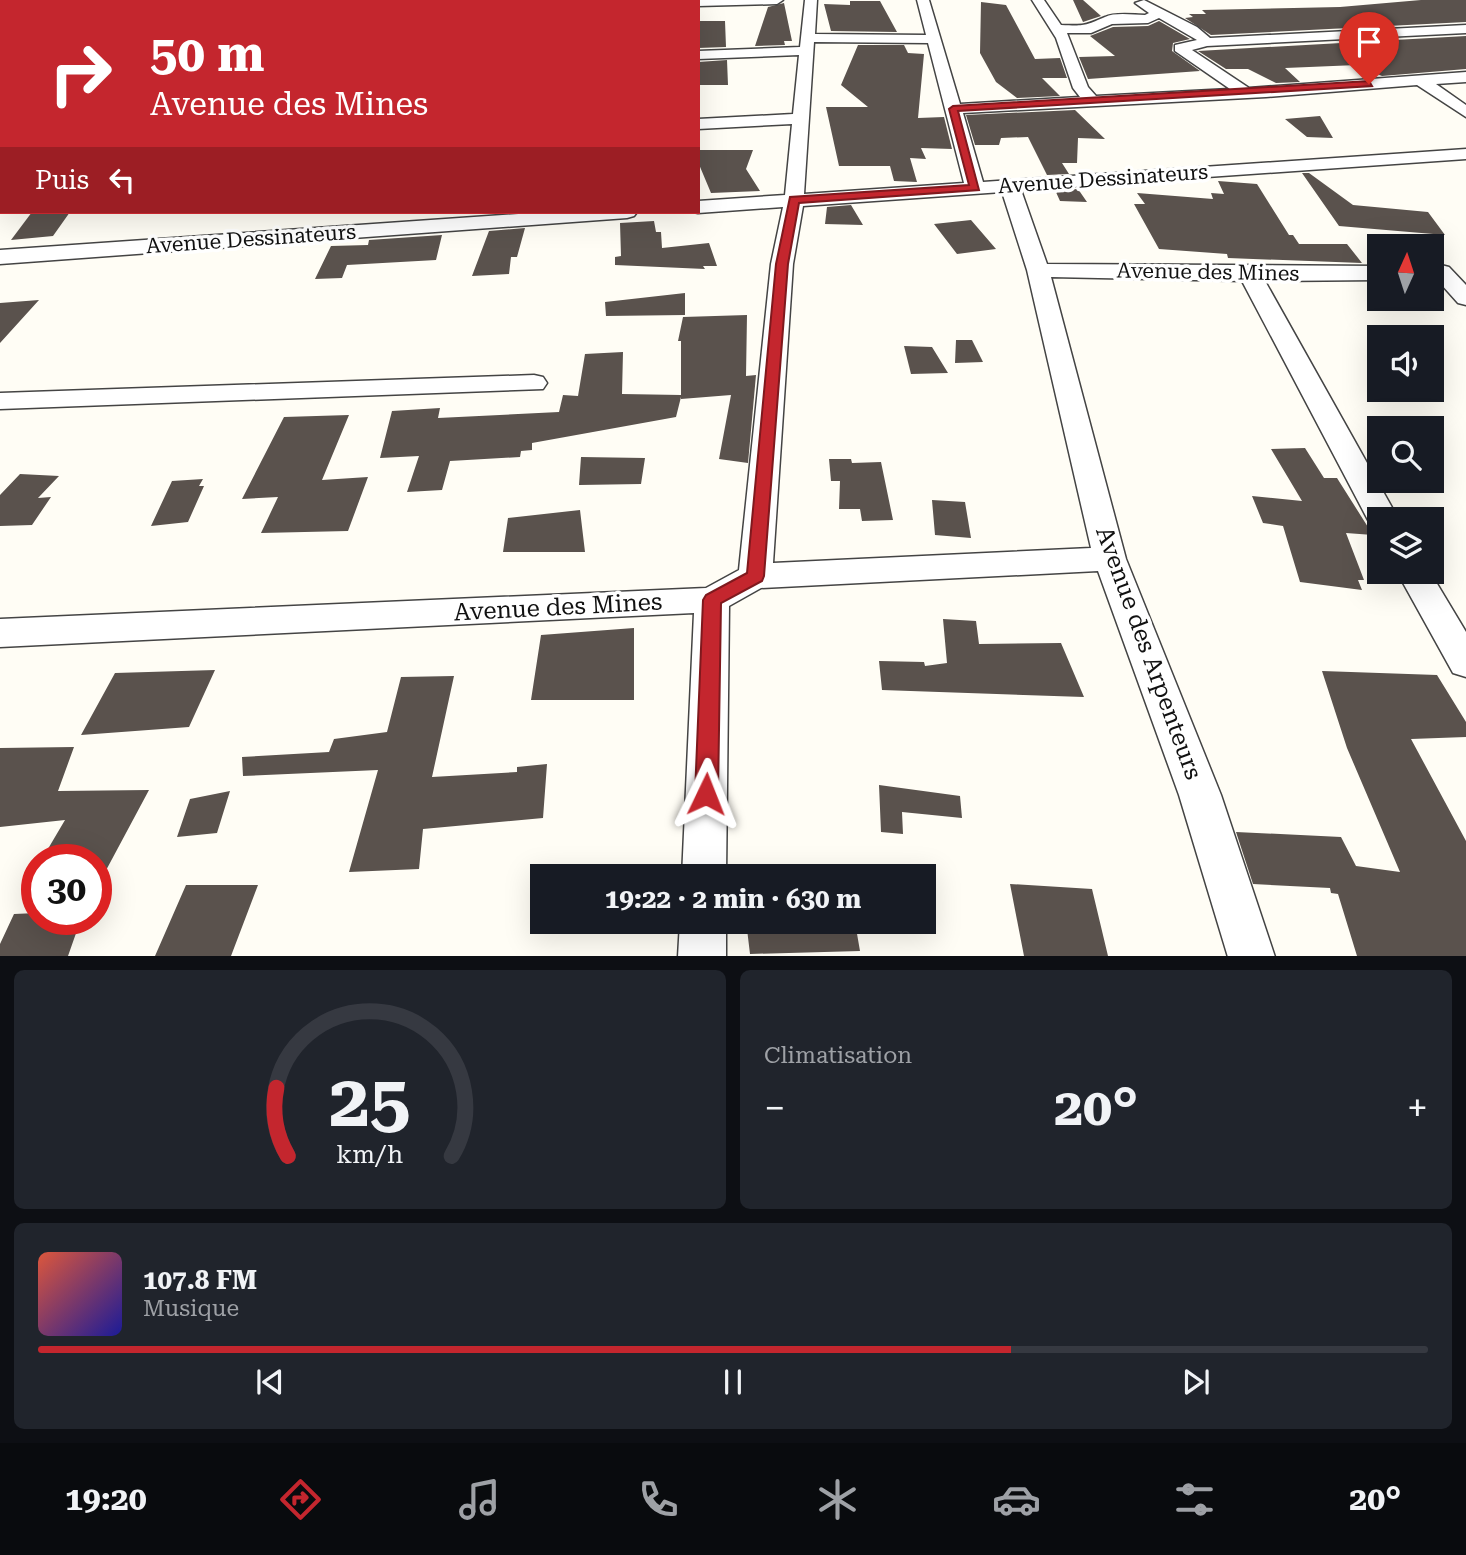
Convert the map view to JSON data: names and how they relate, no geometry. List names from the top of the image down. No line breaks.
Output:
{"streets":{"street":["Avenue Dessinateurs","Avenue des Mines","Avenue des Arpenteurs"]},"crossings":[["Avenue Dessinateurs","Avenue des Arpenteurs"],["Avenue des Mines","Avenue des Arpenteurs"]],"north":"top","page":{"turn":["50 m","Avenue des Mines"],"then":"Puis","limit":"30","trip":"19:22 · 2 min · 630 m","tile":"Climatisation","heat":["−","20°","+"],"song":["107.8 FM","Musique"],"tabs":["19:20","20°"],"gauge":["25","km/h"]}}
